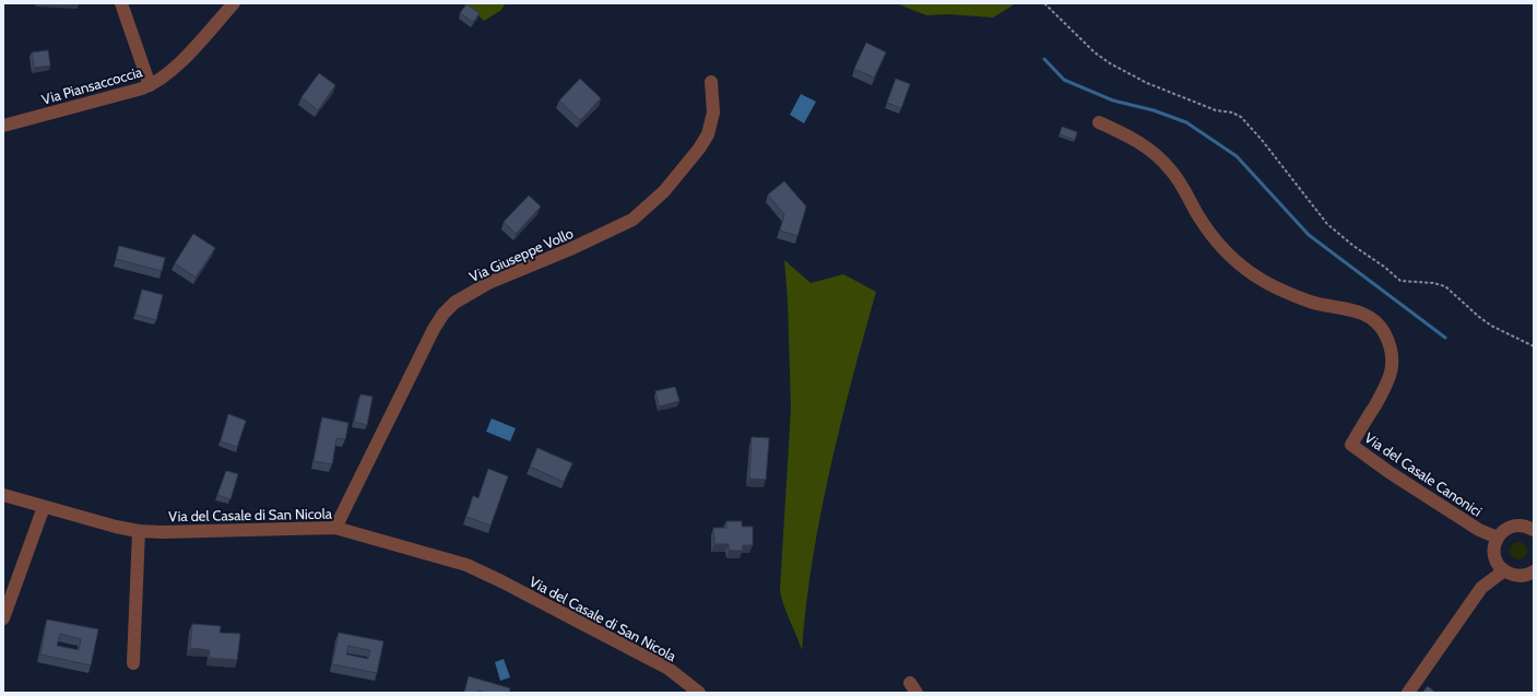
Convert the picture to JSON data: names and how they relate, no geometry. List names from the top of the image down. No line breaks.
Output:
{"streets":{"street":["Via Piansaccoccia","Via Giuseppe Vollo","Via del Casale Canonici","Via del Casale di San Nicola"]},"crossings":[["Via Giuseppe Vollo","Via del Casale di San Nicola"]]}
